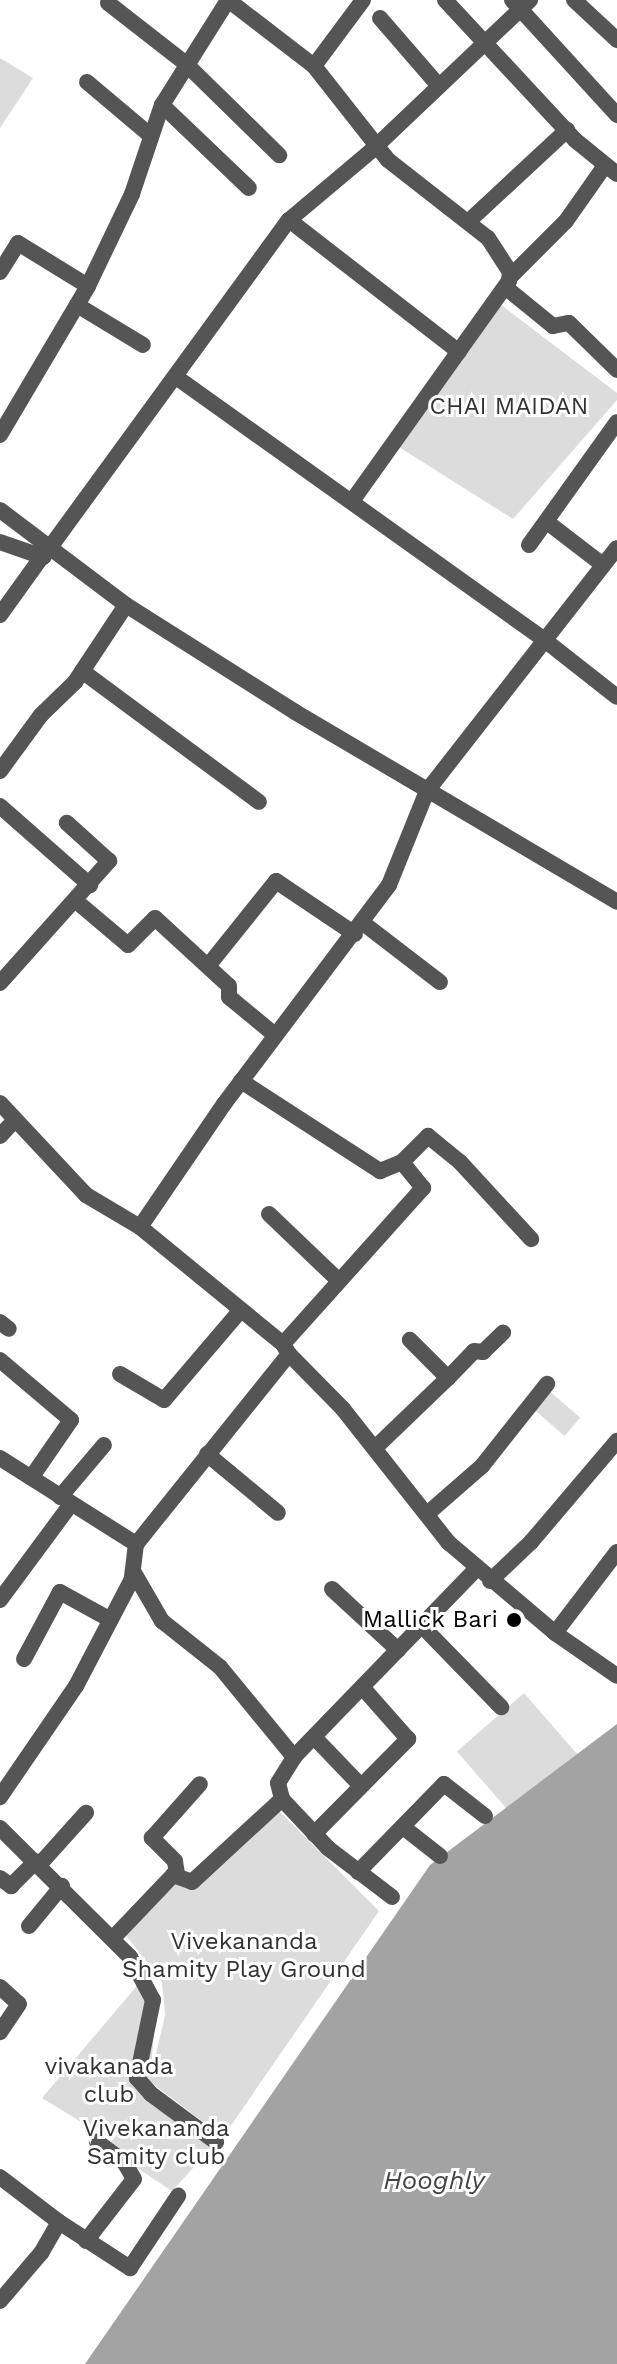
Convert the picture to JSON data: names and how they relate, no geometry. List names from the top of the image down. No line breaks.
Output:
{"water":["Hooghly"],"parks":["CHAI MAIDAN","Vivekananda Shamity Play Ground","vivakanada club","Vivekananda Samity club"],"places":["Mallick Bari"]}
